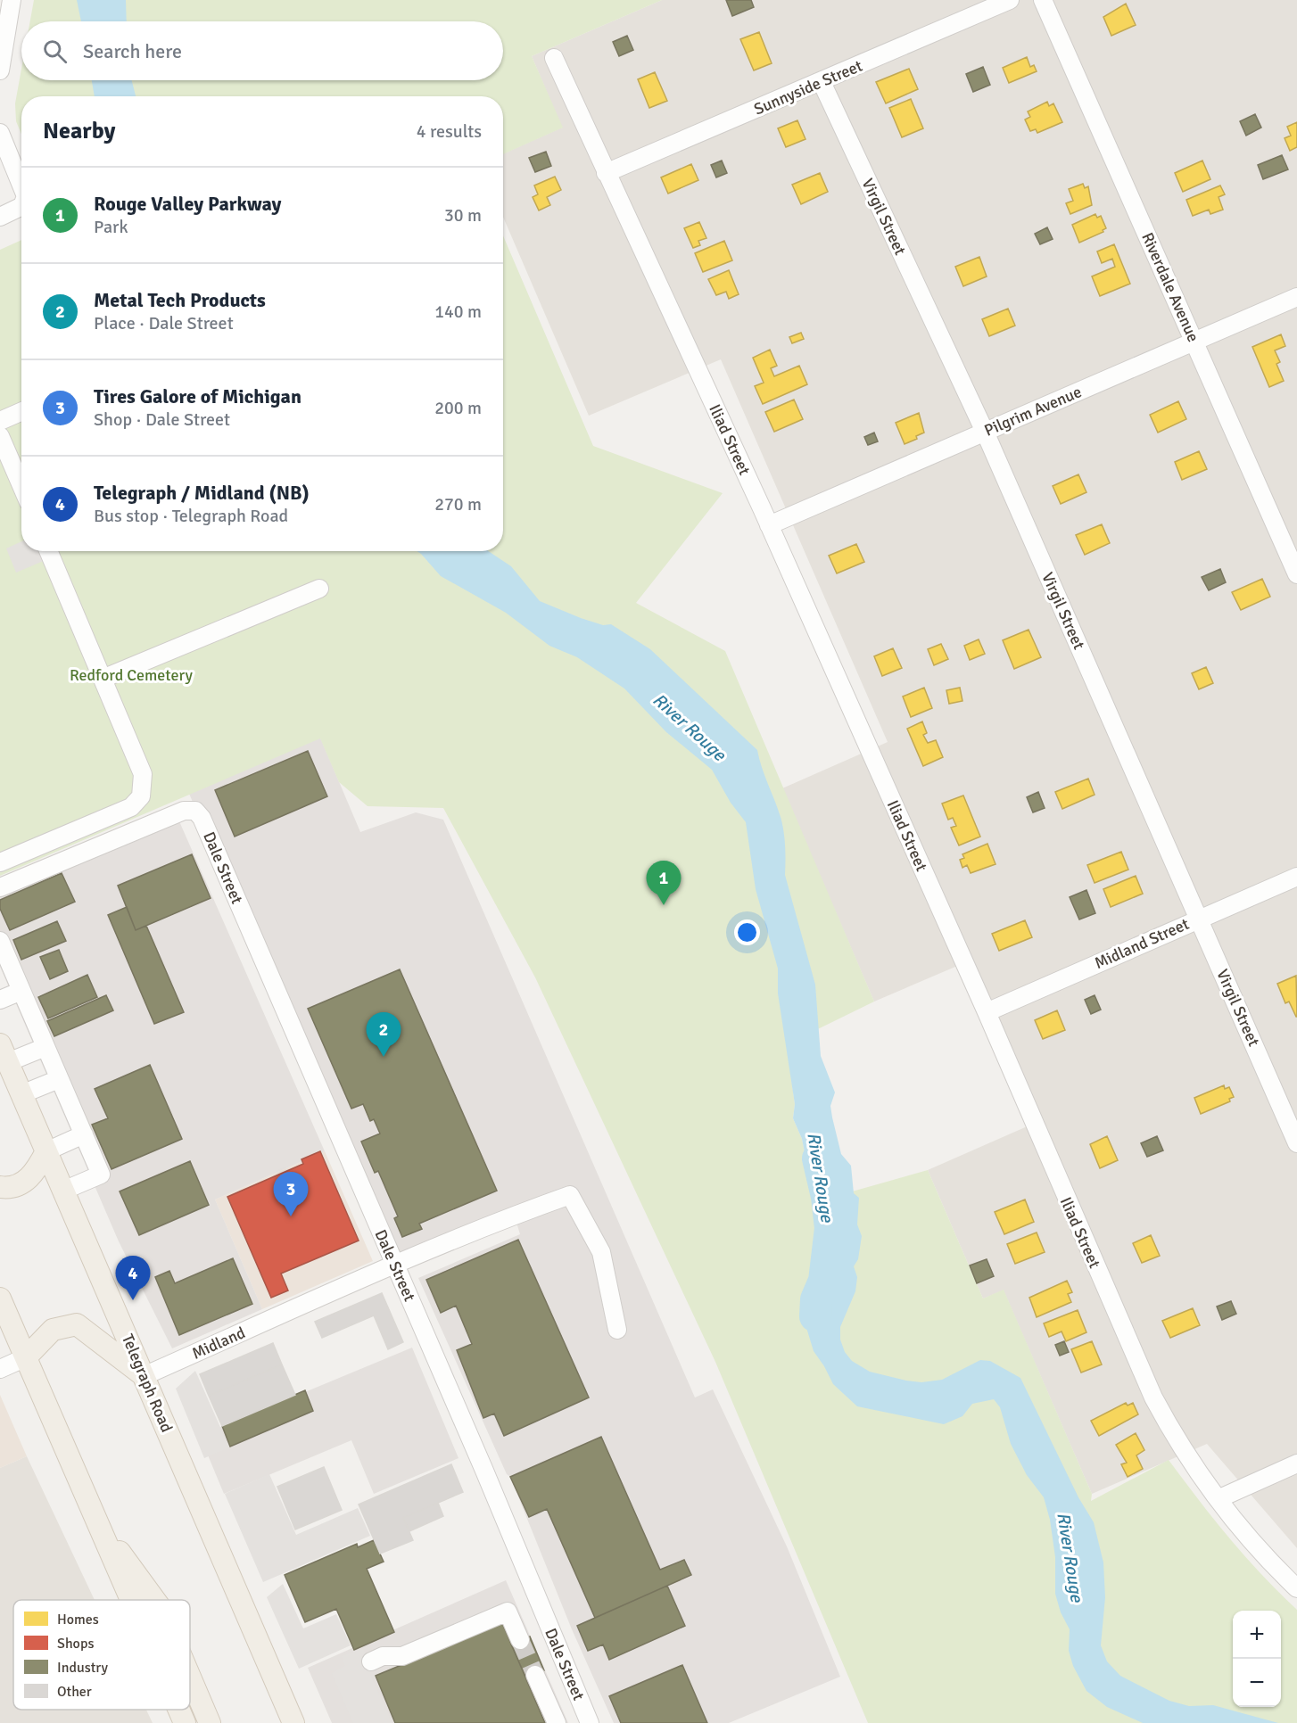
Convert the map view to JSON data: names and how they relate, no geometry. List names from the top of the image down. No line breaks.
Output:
{"streets":{"main road":["Telegraph Road"],"street":["Sunnyside Street","Virgil Street","Riverdale Avenue","Pilgrim Avenue","Iliad Street","Dale Street","Midland Street","Midland"]},"crossings":[["Sunnyside Street","Virgil Street"],["Sunnyside Street","Iliad Street"],["Virgil Street","Pilgrim Avenue"],["Virgil Street","Midland Street"],["Riverdale Avenue","Pilgrim Avenue"],["Pilgrim Avenue","Iliad Street"],["Iliad Street","Midland Street"],["Dale Street","Midland"],["Midland","Telegraph Road"]],"water":["River Rouge"],"parks":["Redford Cemetery"],"legend":["Homes","Shops","Industry","Other"],"page":{"search":"Search here","heading":["Nearby","4 results"],"list":[{"mark":"1","name":"Rouge Valley Parkway","note":"Park","value":"30 m"},{"mark":"2","name":"Metal Tech Products","note":"Place · Dale Street","value":"140 m"},{"mark":"3","name":"Tires Galore of Michigan","note":"Shop · Dale Street","value":"200 m"},{"mark":"4","name":"Telegraph / Midland (NB)","note":"Bus stop · Telegraph Road","value":"270 m"}],"pins":["1","2","3","4"],"map_buttons":["+","−"]}}
